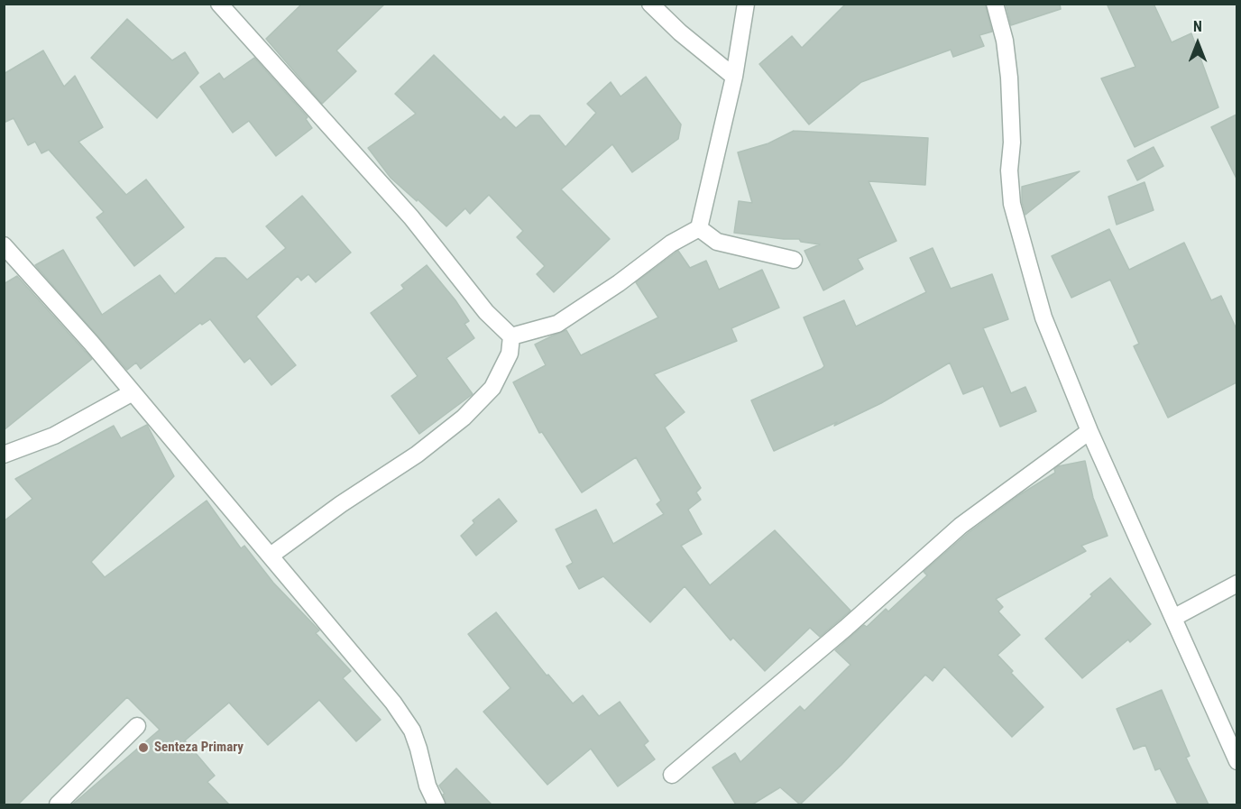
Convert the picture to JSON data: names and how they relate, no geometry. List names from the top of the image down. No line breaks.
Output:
{"places":["Senteza Primary"],"north":"top"}
